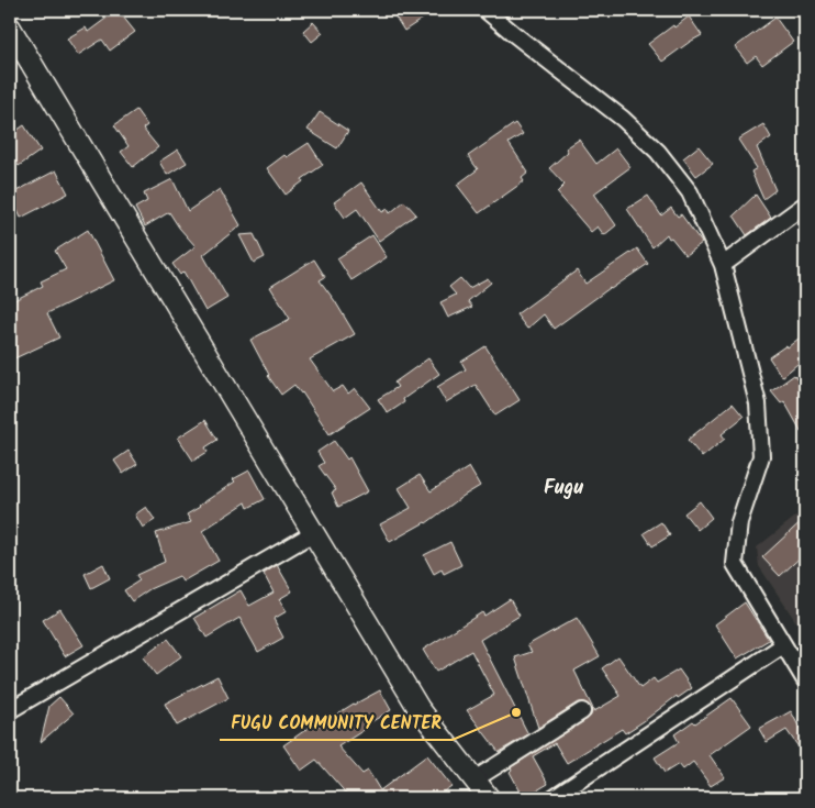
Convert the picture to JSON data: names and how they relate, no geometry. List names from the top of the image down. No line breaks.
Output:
{"districts":["Fugu"],"places":["FUGU COMMUNITY CENTER"]}
